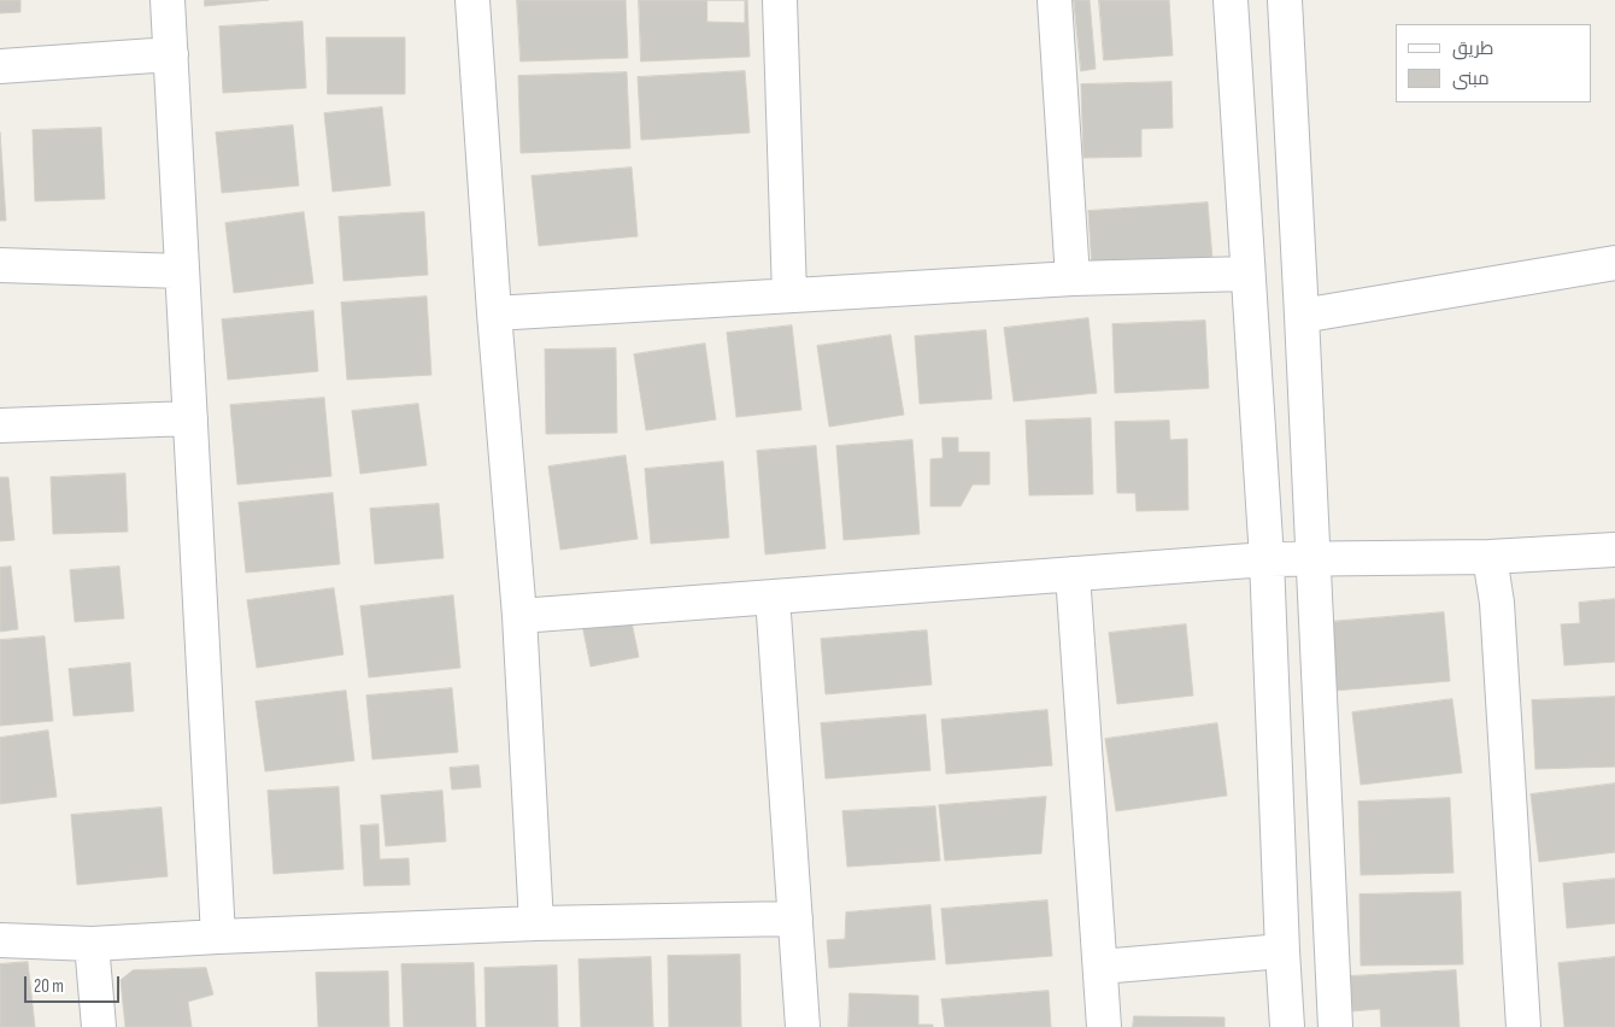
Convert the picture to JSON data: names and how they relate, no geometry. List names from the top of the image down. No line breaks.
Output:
{"legend":["طريق","مبنى"],"scale_bar":"20 m"}
